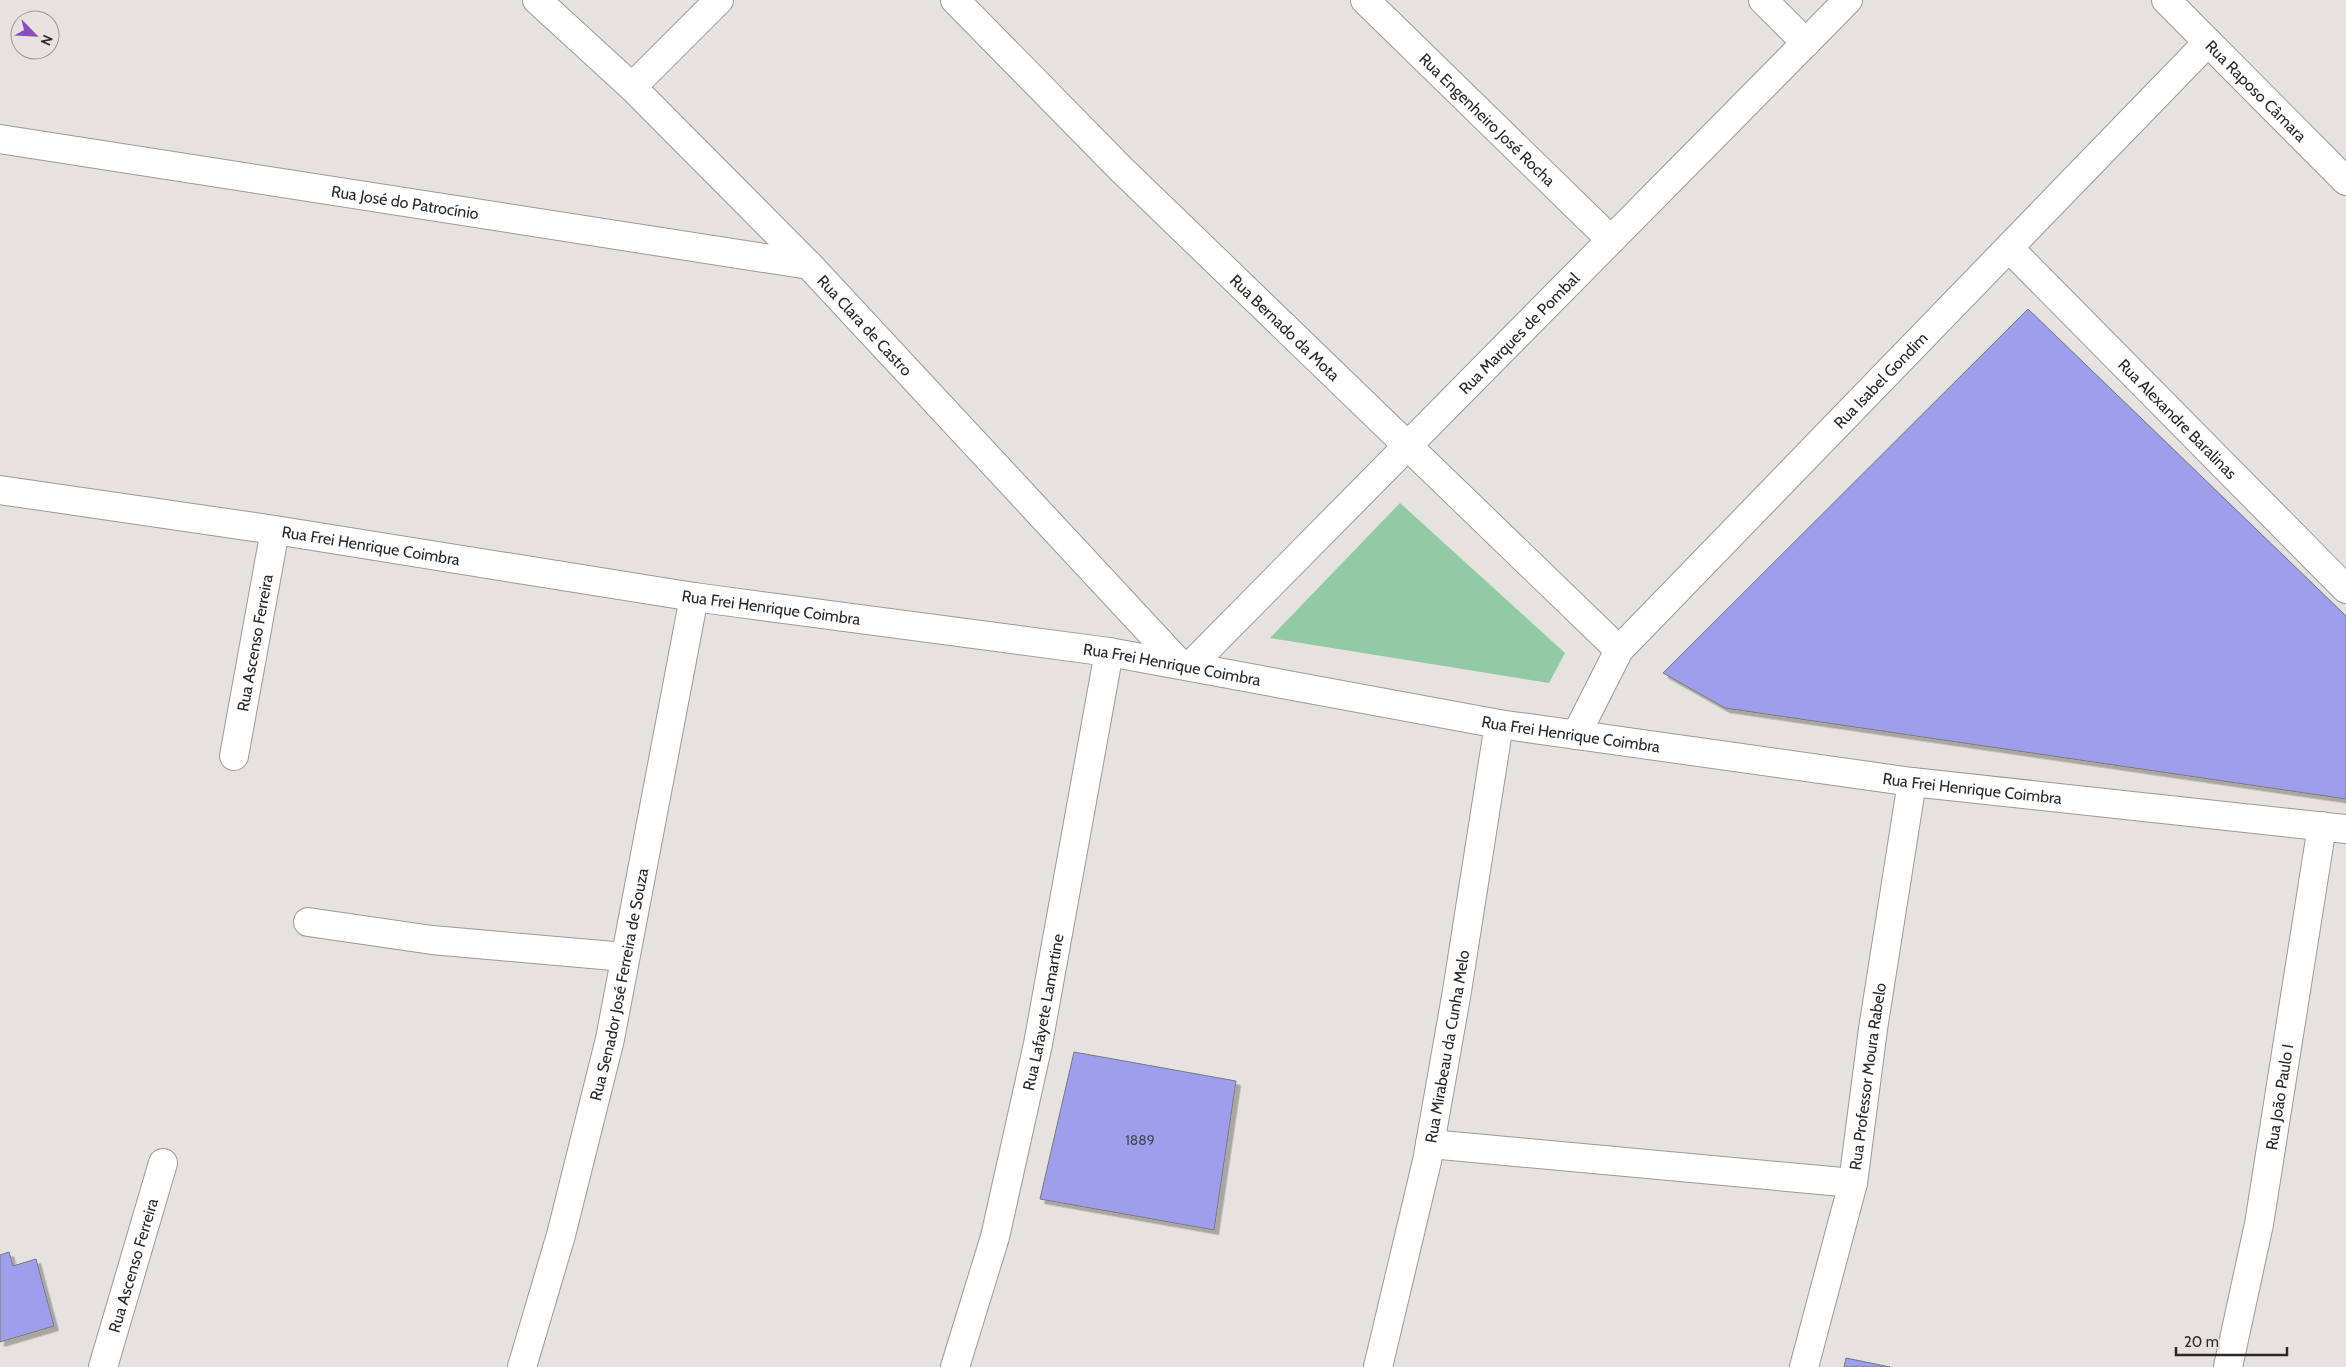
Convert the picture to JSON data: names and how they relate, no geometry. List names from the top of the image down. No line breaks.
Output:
{"streets":{"street":["Rua Raposo Câmara","Rua Engenheiro José Rocha","Rua José do Patrocínio","Rua Clara de Castro","Rua Bernado da Mota","Rua Marques de Pombal","Rua Isabel Gondim","Rua Alexandre Baralinas","Rua Frei Henrique Coimbra","Rua Ascenso Ferreira","Rua Senador José Ferreira de Souza","Rua Lafayete Lamartine","Rua Mirabeau da Cunha Melo","Rua Professor Moura Rabelo","Rua João Paulo I"]},"crossings":[["Rua Raposo Câmara","Rua Isabel Gondim"],["Rua Engenheiro José Rocha","Rua Marques de Pombal"],["Rua José do Patrocínio","Rua Clara de Castro"],["Rua Clara de Castro","Rua Marques de Pombal"],["Rua Clara de Castro","Rua Frei Henrique Coimbra"],["Rua Bernado da Mota","Rua Marques de Pombal"],["Rua Bernado da Mota","Rua Isabel Gondim"],["Rua Marques de Pombal","Rua Frei Henrique Coimbra"],["Rua Isabel Gondim","Rua Alexandre Baralinas"],["Rua Isabel Gondim","Rua Frei Henrique Coimbra"],["Rua Frei Henrique Coimbra","Rua Ascenso Ferreira"],["Rua Frei Henrique Coimbra","Rua Senador José Ferreira de Souza"],["Rua Frei Henrique Coimbra","Rua Lafayete Lamartine"],["Rua Frei Henrique Coimbra","Rua Mirabeau da Cunha Melo"],["Rua Frei Henrique Coimbra","Rua Professor Moura Rabelo"],["Rua Frei Henrique Coimbra","Rua João Paulo I"]],"house_numbers":["1889"],"scale_bar":"20 m","north":"bottom right"}
